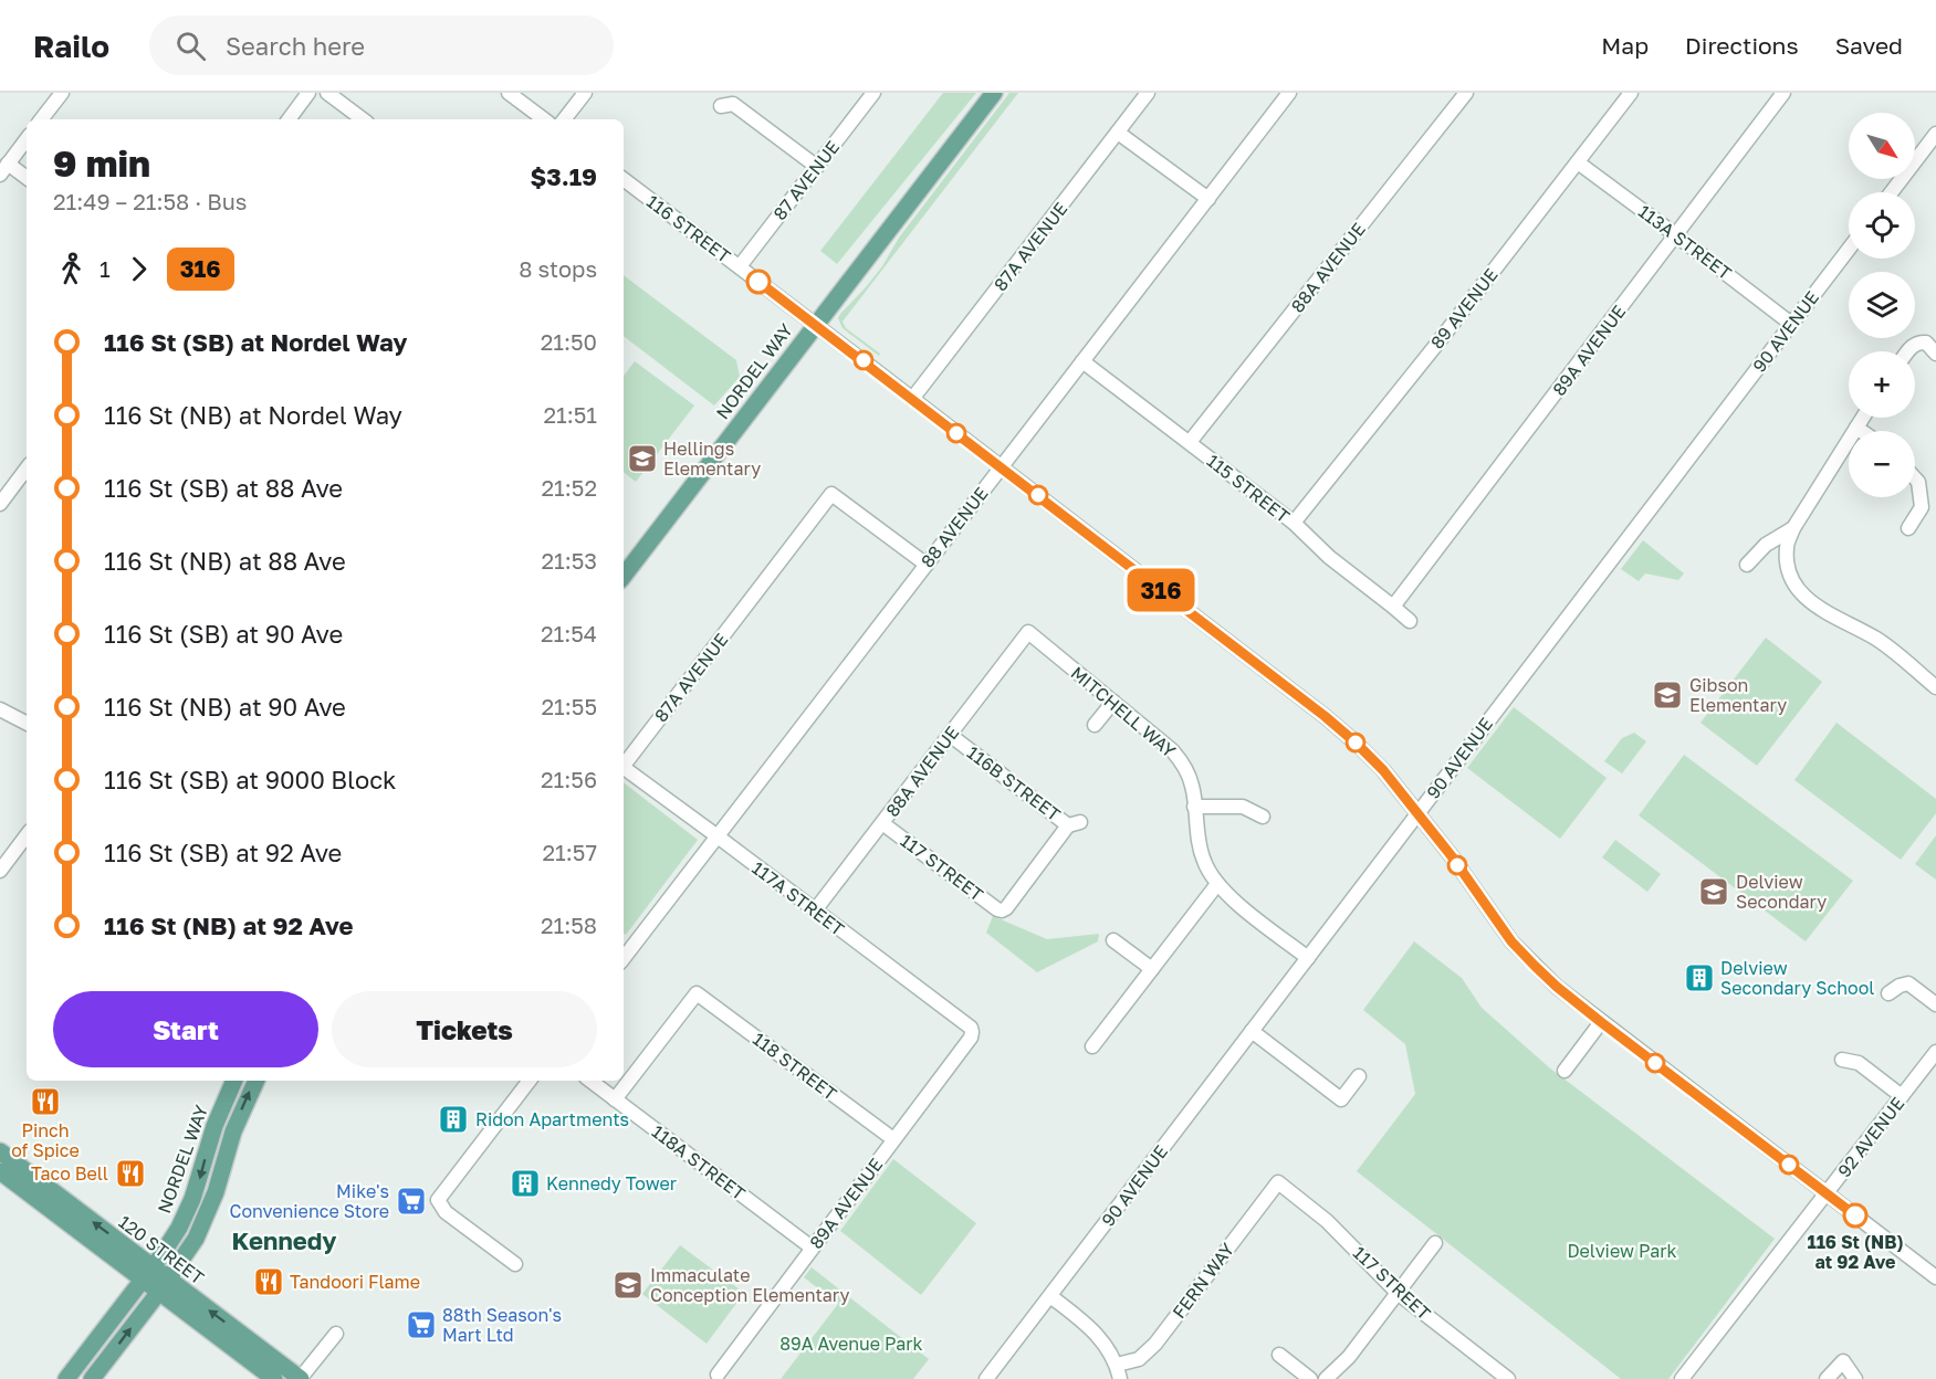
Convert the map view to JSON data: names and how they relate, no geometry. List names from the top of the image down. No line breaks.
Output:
{"streets":{"main road":["NORDEL WAY","120 STREET"],"street":["87 AVENUE","116 STREET","113A STREET","87A AVENUE","88A AVENUE","89 AVENUE","90 AVENUE","89A AVENUE","115 STREET","88 AVENUE","MITCHELL WAY","116B STREET","117 STREET","117A STREET","118 STREET","92 AVENUE","118A STREET","FERN WAY"]},"crossings":[["87 AVENUE","116 STREET"],["116 STREET","87A AVENUE"],["116 STREET","90 AVENUE"],["116 STREET","NORDEL WAY"],["116 STREET","88 AVENUE"],["116 STREET","92 AVENUE"],["113A STREET","89 AVENUE"],["113A STREET","90 AVENUE"],["113A STREET","89A AVENUE"],["87A AVENUE","88 AVENUE"],["88A AVENUE","115 STREET"],["88A AVENUE","MITCHELL WAY"],["88A AVENUE","116B STREET"],["88A AVENUE","117 STREET"],["88A AVENUE","117A STREET"],["89 AVENUE","115 STREET"],["90 AVENUE","MITCHELL WAY"],["89A AVENUE","115 STREET"],["89A AVENUE","117A STREET"],["89A AVENUE","118 STREET"],["89A AVENUE","118A STREET"],["NORDEL WAY","120 STREET"],["115 STREET","88 AVENUE"],["88 AVENUE","117A STREET"],["116B STREET","117 STREET"],["117 STREET","FERN WAY"],["118 STREET","118A STREET"]],"districts":["Kennedy"],"parks":["Delview Park","89A Avenue Park"],"places":{"school or university":["Hellings Elementary","Gibson Elementary","Delview Secondary","Immaculate Conception Elementary"],"building":["Delview Secondary School","Ridon Apartments","Kennedy Tower"],"restaurant":["Pinch of Spice","Taco Bell","Tandoori Flame"],"supermarket":["Mike's Convenience Store","88th Season's Mart Ltd"],"other":["116 St (NB) at 92 Ave"]},"lines":["bus line 316"],"north":"bottom right","page":{"header":"Railo","search":"Search here","nav":["Map","Directions","Saved"],"on_map":"316","map_buttons":["+","−"],"heading":["9 min","21:49 – 21:58 · Bus","$3.19"],"legs":["1","316","8 stops"],"list":[{"name":"116 St (SB) at Nordel Way","value":"21:50"},{"name":"116 St (NB) at Nordel Way","value":"21:51"},{"name":"116 St (SB) at 88 Ave","value":"21:52"},{"name":"116 St (NB) at 88 Ave","value":"21:53"},{"name":"116 St (SB) at 90 Ave","value":"21:54"},{"name":"116 St (NB) at 90 Ave","value":"21:55"},{"name":"116 St (SB) at 9000 Block","value":"21:56"},{"name":"116 St (SB) at 92 Ave","value":"21:57"},{"name":"116 St (NB) at 92 Ave","value":"21:58"}],"buttons":["Start","Tickets"]}}
